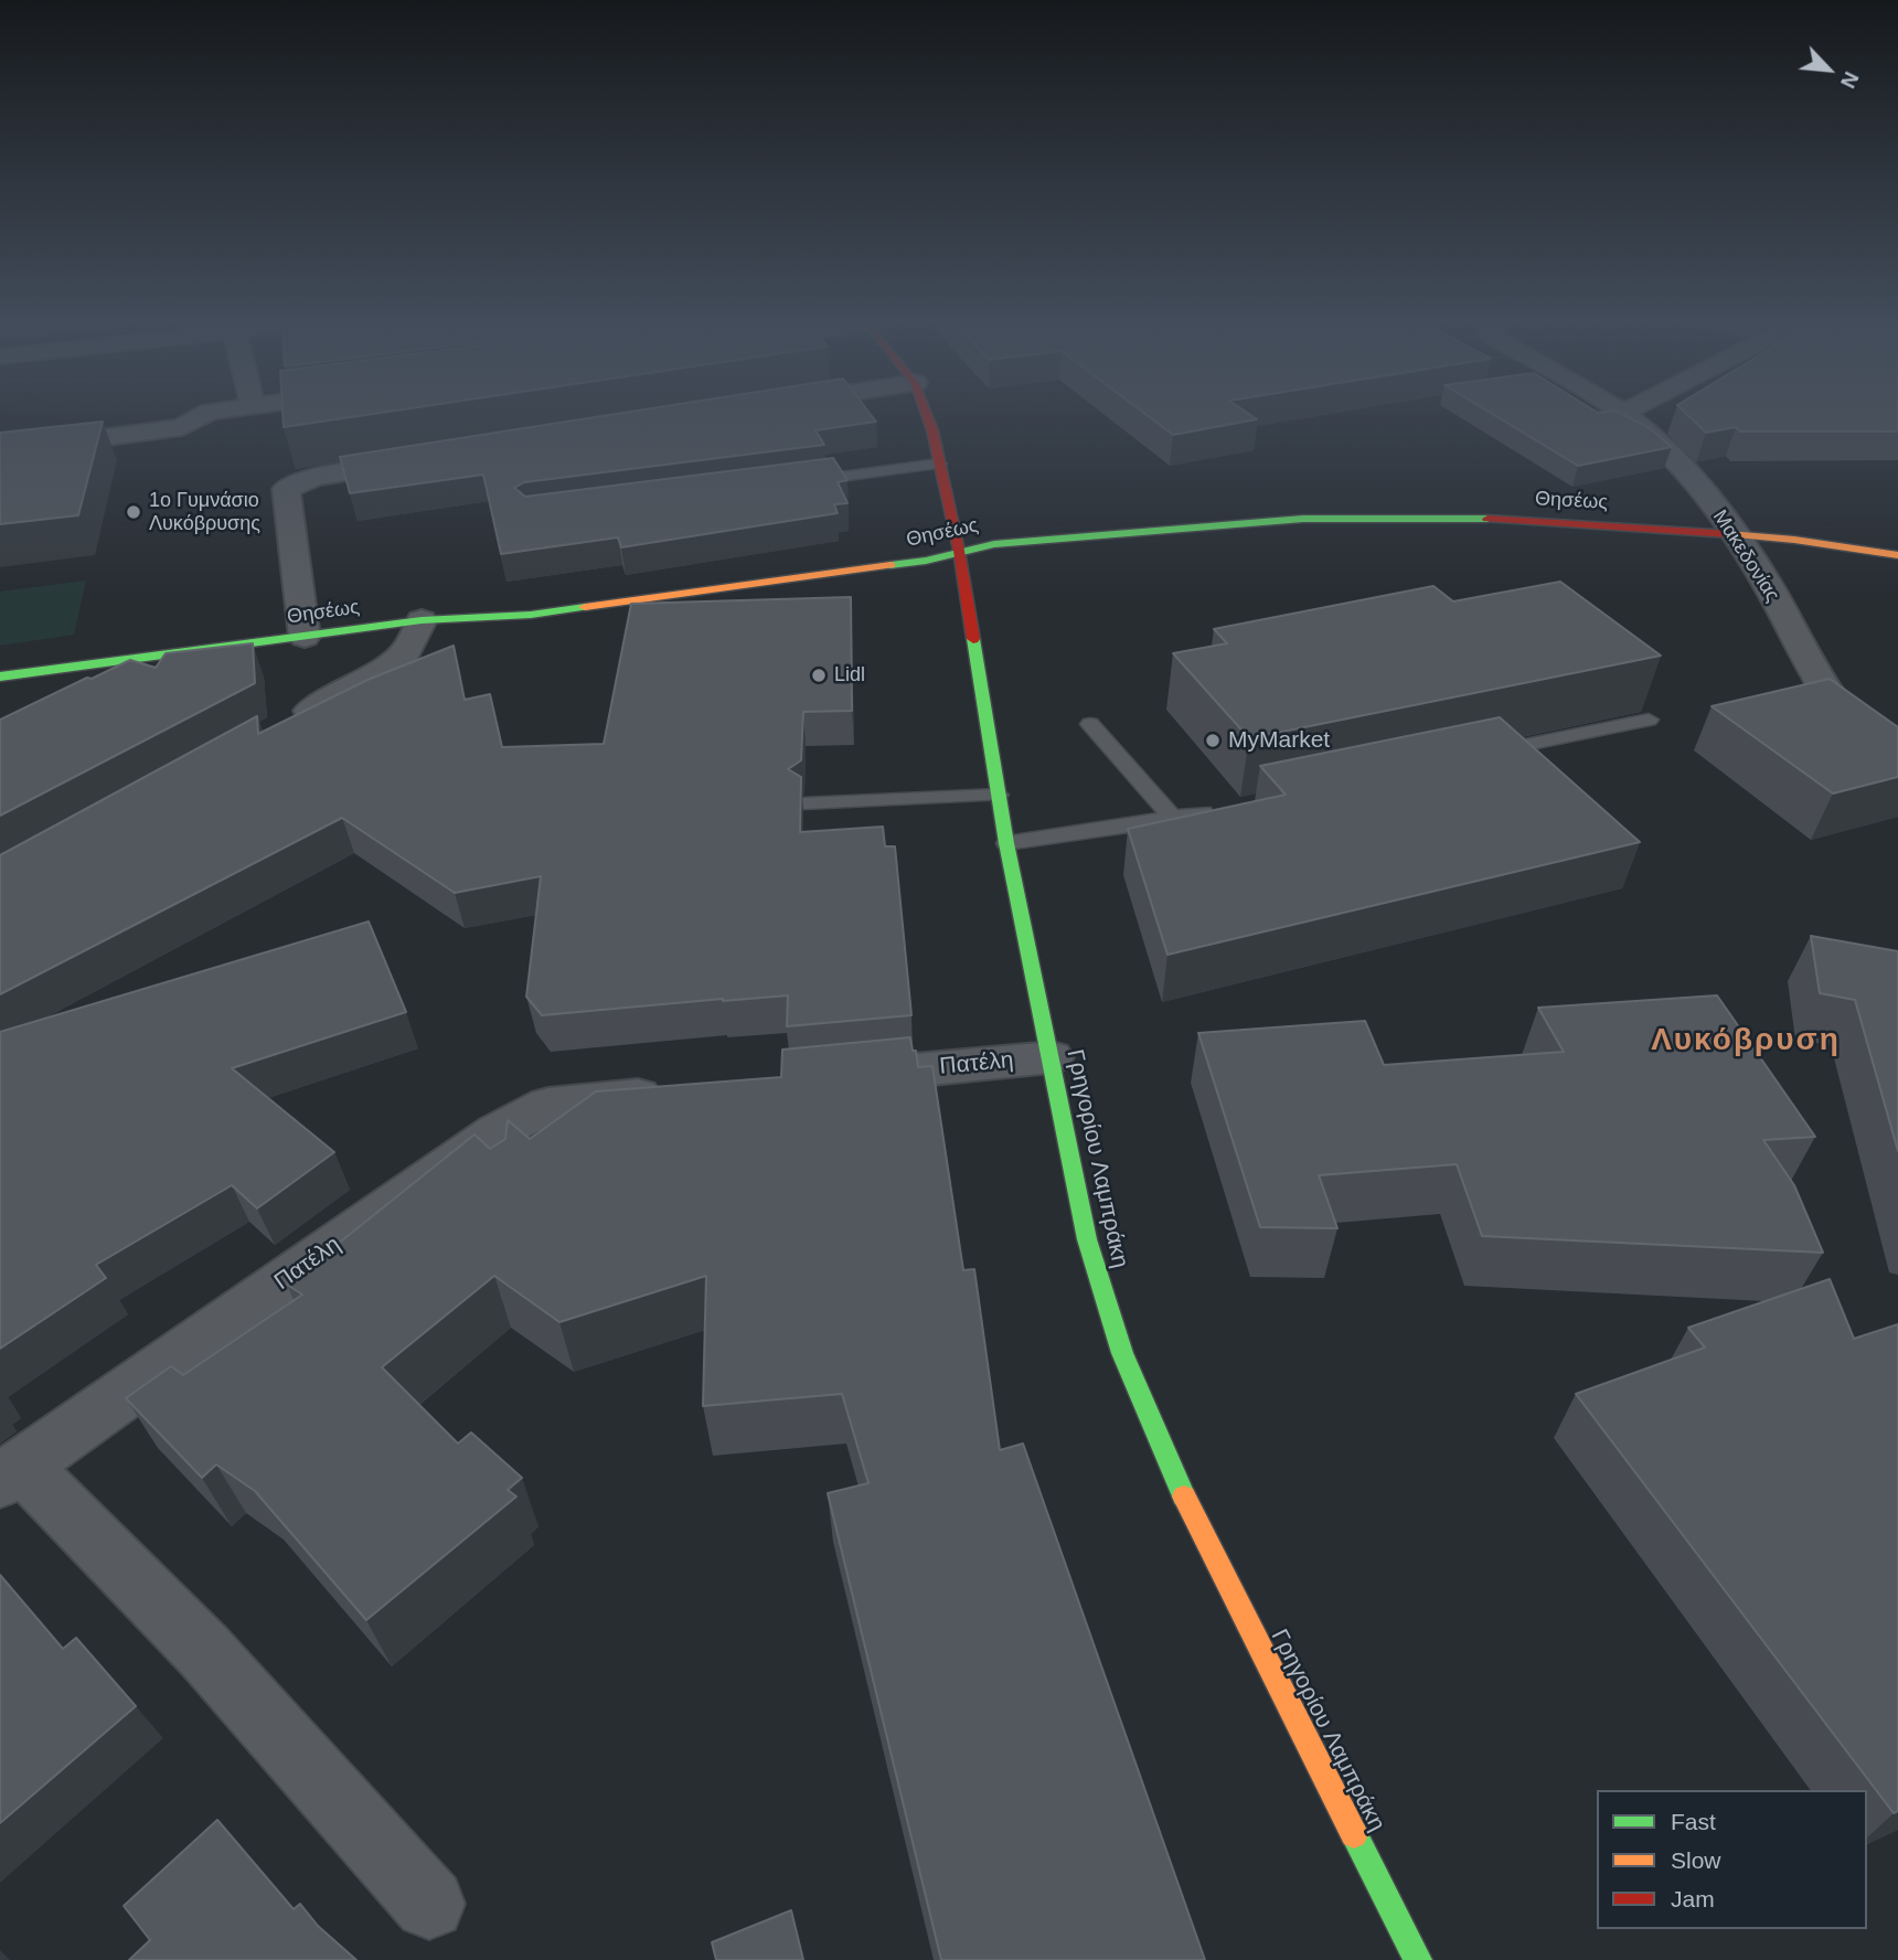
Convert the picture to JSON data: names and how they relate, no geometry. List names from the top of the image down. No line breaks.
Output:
{"streets":{"main road":["Θησέως","Γρηγορίου Λαμπράκη"],"street":["Μακεδονίας","Πατέλη"]},"crossings":[["Θησέως","Μακεδονίας"],["Θησέως","Γρηγορίου Λαμπράκη"],["Πατέλη","Γρηγορίου Λαμπράκη"]],"districts":["Λυκόβρυση"],"places":["1ο Γυμνάσιο Λυκόβρυσης","Lidl","MyMarket"],"legend":["Fast","Slow","Jam"],"north":"bottom right"}
